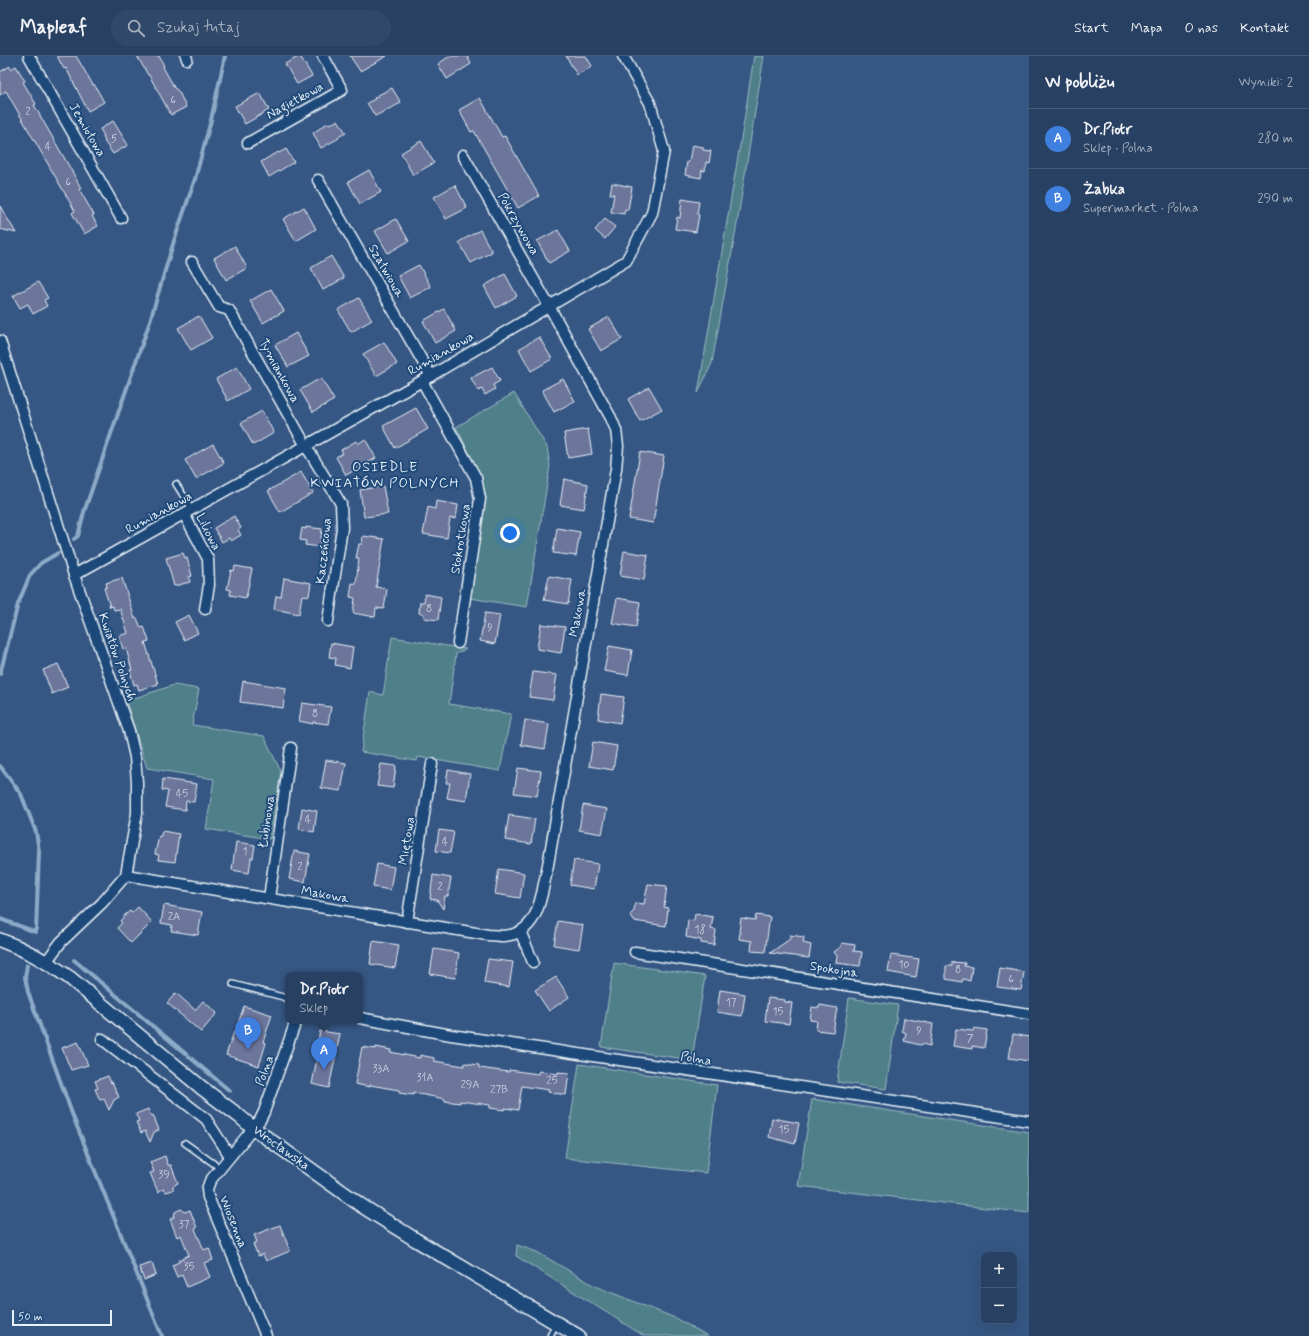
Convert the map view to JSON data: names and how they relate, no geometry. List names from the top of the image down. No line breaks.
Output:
{"streets":{"street":["Nagietkowa","Jemiołowa","Pokrzywowa","Szałwiowa","Rumiankowa","Tymiankowa","Liliowa","Stokrotkowa","Kaczeńcowa","Makowa","Kwiatów Polnych","Łubinowa","Miętowa","Spokojna","Polna","Wrocławska","Wiosenna"]},"crossings":[["Pokrzywowa","Rumiankowa"],["Pokrzywowa","Makowa"],["Szałwiowa","Rumiankowa"],["Szałwiowa","Stokrotkowa"],["Rumiankowa","Tymiankowa"],["Rumiankowa","Liliowa"],["Rumiankowa","Stokrotkowa"],["Rumiankowa","Kaczeńcowa"],["Rumiankowa","Makowa"],["Rumiankowa","Kwiatów Polnych"],["Tymiankowa","Kaczeńcowa"],["Makowa","Kwiatów Polnych"],["Makowa","Łubinowa"],["Makowa","Miętowa"],["Polna","Wrocławska"],["Polna","Wiosenna"],["Wrocławska","Wiosenna"]],"districts":["OSIEDLE KWIATÓW POLNYCH"],"house_numbers":["6","2","5","4","6","8","9","8","45","4","4","1","2","2","2A","18","10","8","6","17","15","9","7","33A","31A","25","29A","27B","15","39","37","35"],"scale_bar":"50 m","page":{"header":"Mapleaf","search":"Szukaj tutaj","nav":["Start","Mapa","O nas","Kontakt"],"heading":["W pobliżu","Wyniki: 2"],"list":[{"mark":"A","name":"Dr.Piotr","note":"Sklep · Polna","value":"280 m"},{"mark":"B","name":"Żabka","note":"Supermarket · Polna","value":"290 m"}],"popup":["Dr.Piotr","Sklep"],"pins":["B","A"],"map_buttons":["+","−"],"scale":"50 m"}}
